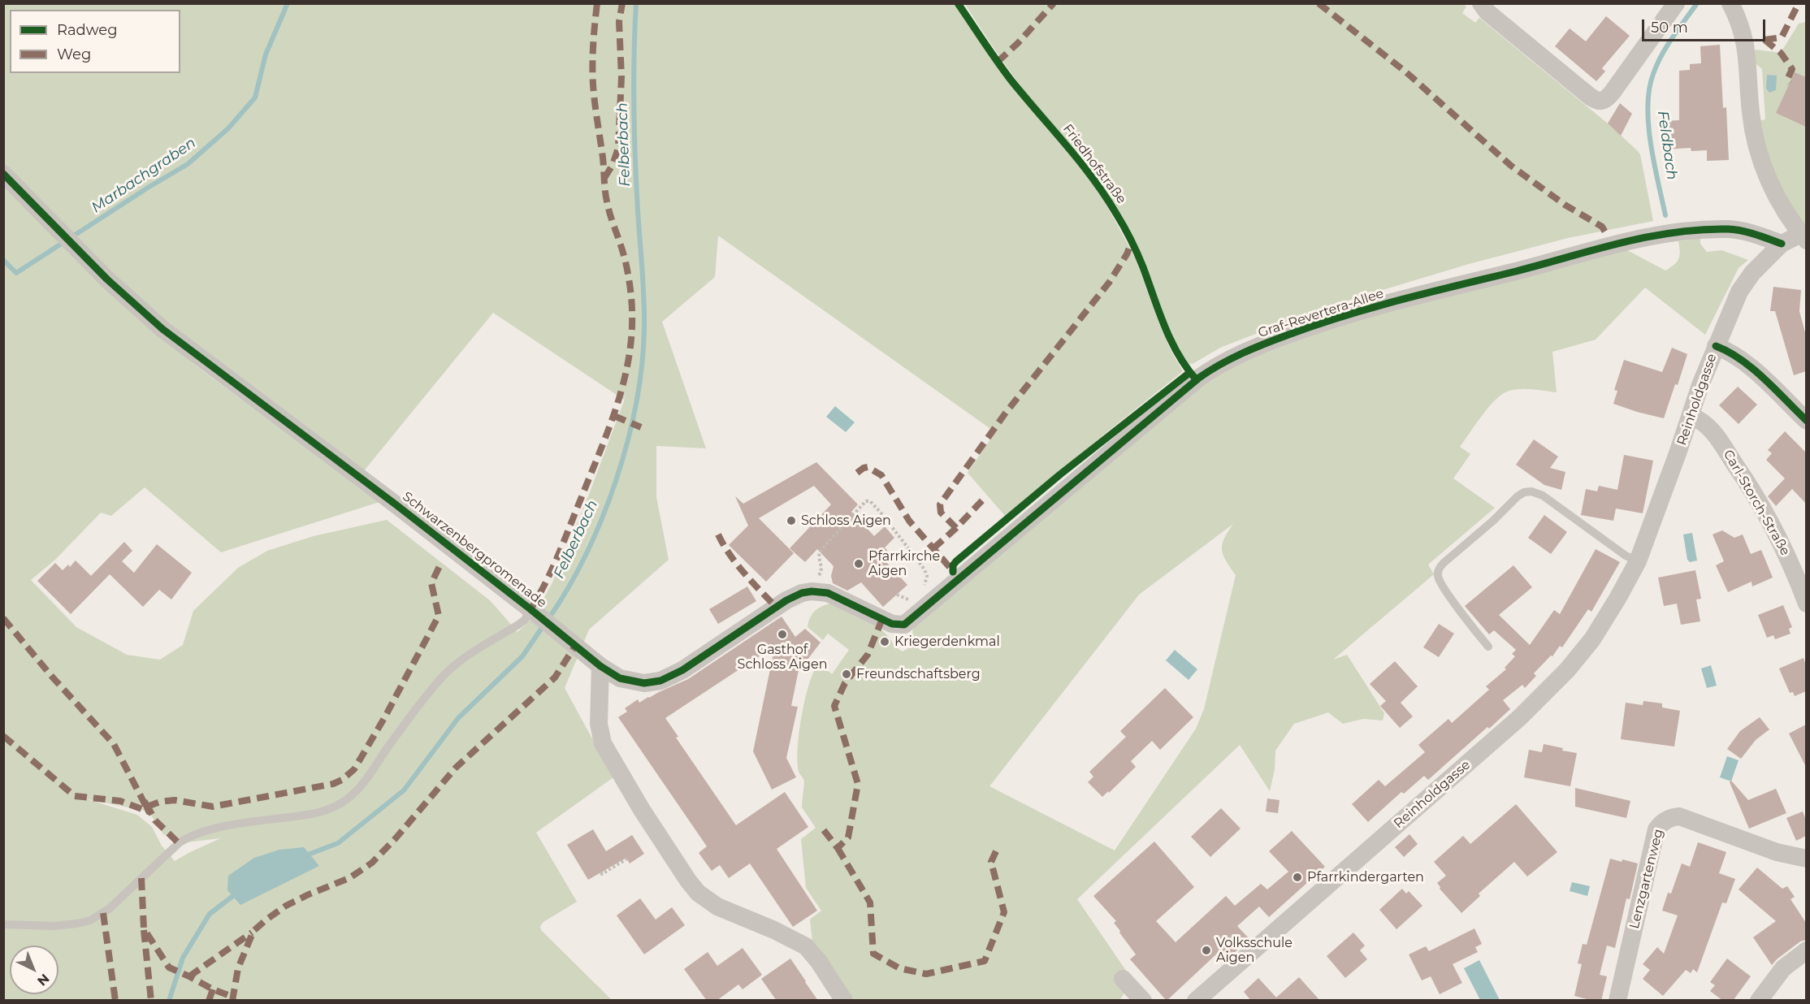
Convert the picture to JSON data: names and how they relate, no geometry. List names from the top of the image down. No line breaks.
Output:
{"streets":{"street":["Graf-Revertera-Allee","Reinholdgasse","Carl-Storch-Straße","Schwarzenbergpromenade","Lenzgartenweg"],"cycle path":["Friedhofstraße"]},"crossings":[["Graf-Revertera-Allee","Reinholdgasse"],["Graf-Revertera-Allee","Schwarzenbergpromenade"],["Reinholdgasse","Carl-Storch-Straße"]],"water":["Felberbach","Feldbach","Marbachgraben"],"places":["Schloss Aigen","Pfarrkirche Aigen","Gasthof Schloss Aigen","Kriegerdenkmal","Freundschaftsberg","Pfarrkindergarten","Volksschule Aigen"],"legend":["Radweg","Weg"],"scale_bar":"50 m","north":"bottom right"}
